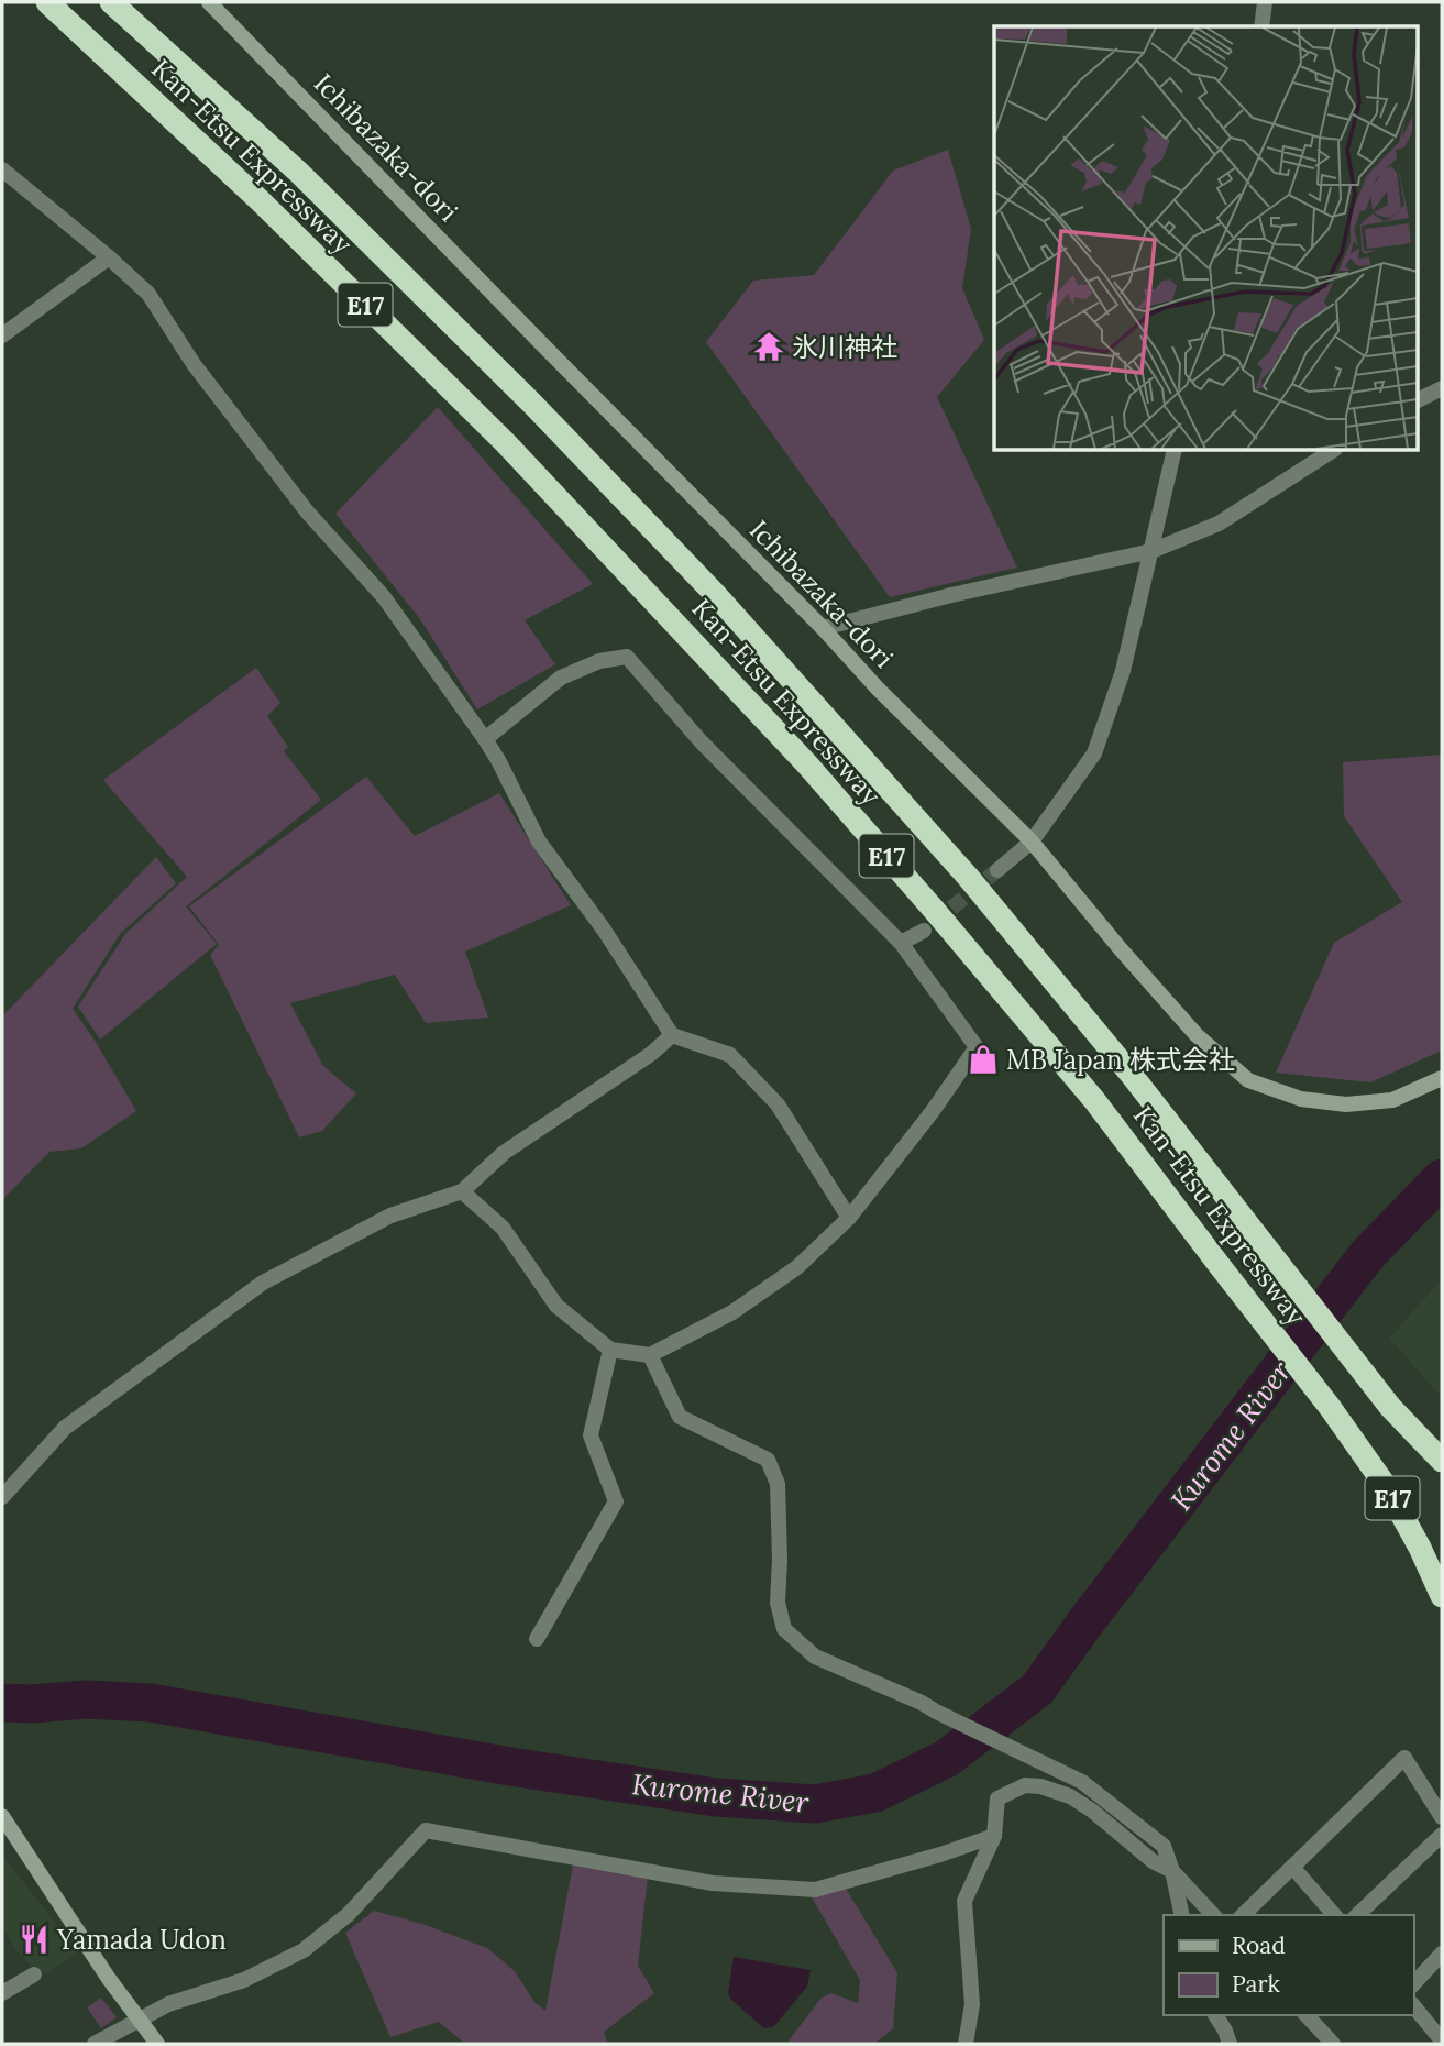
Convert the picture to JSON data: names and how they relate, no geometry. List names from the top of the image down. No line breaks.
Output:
{"streets":{"highway":["Kan-Etsu Expressway","E17"],"street":["Ichibazaka-dori"]},"water":["Kurome River"],"places":{"temple":["氷川神社"],"shop":["MB Japan 株式会社"],"restaurant":["Yamada Udon"]},"legend":["Road","Park"]}
